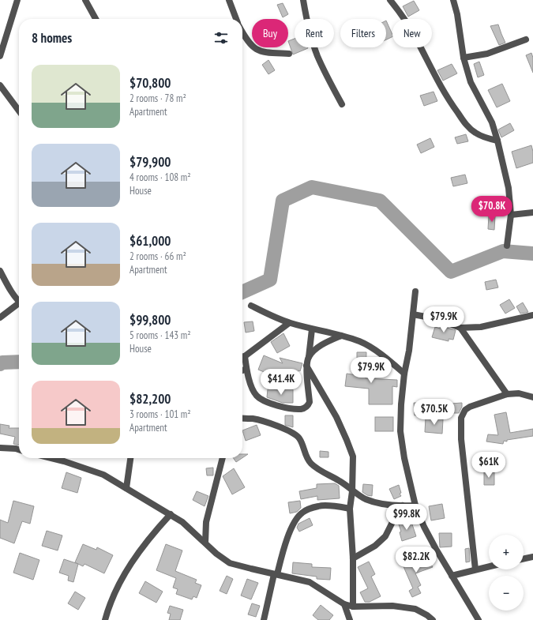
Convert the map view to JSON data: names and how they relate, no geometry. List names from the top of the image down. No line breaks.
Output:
{"page":{"chip":["Buy","Rent","Filters","New"],"heading":"8 homes","list":[{"name":"$70,800","note":"2 rooms · 78 m² · Apartment"},{"name":"$79,900","note":"4 rooms · 108 m² · House"},{"name":"$61,000","note":"2 rooms · 66 m² · Apartment"},{"name":"$99,800","note":"5 rooms · 143 m² · House"},{"name":"$82,200","note":"3 rooms · 101 m² · Apartment"}],"price":["$70.8K","$79.9K","$79.9K","$41.4K","$70.5K","$61K","$99.8K","$82.2K"],"map_buttons":["+","−"]}}
